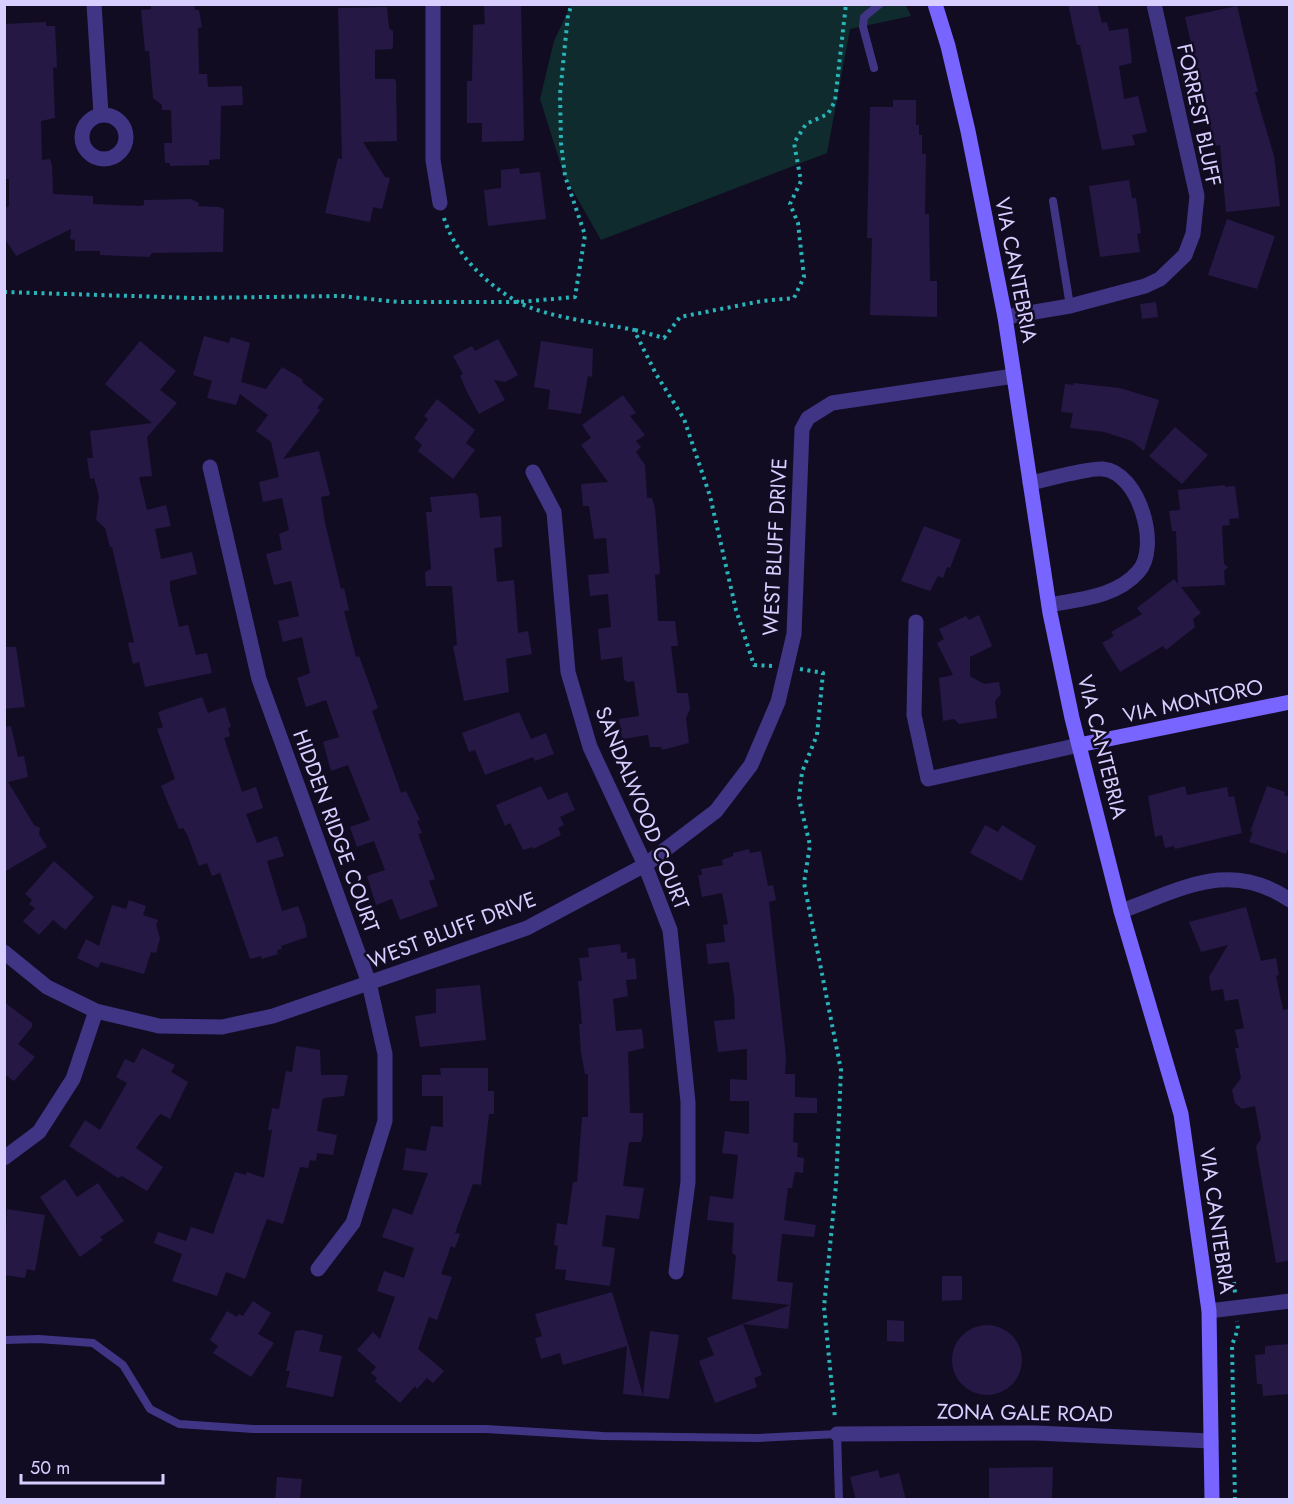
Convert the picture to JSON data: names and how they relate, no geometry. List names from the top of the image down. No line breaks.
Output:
{"streets":{"main road":["VIA CANTEBRIA","VIA MONTORO"],"street":["FORREST BLUFF","WEST BLUFF DRIVE","SANDALWOOD COURT","HIDDEN RIDGE COURT","ZONA GALE ROAD"]},"crossings":[["FORREST BLUFF","VIA CANTEBRIA"],["VIA CANTEBRIA","WEST BLUFF DRIVE"],["VIA CANTEBRIA","VIA MONTORO"],["VIA CANTEBRIA","ZONA GALE ROAD"],["WEST BLUFF DRIVE","SANDALWOOD COURT"],["WEST BLUFF DRIVE","HIDDEN RIDGE COURT"]],"scale_bar":"50 m"}
